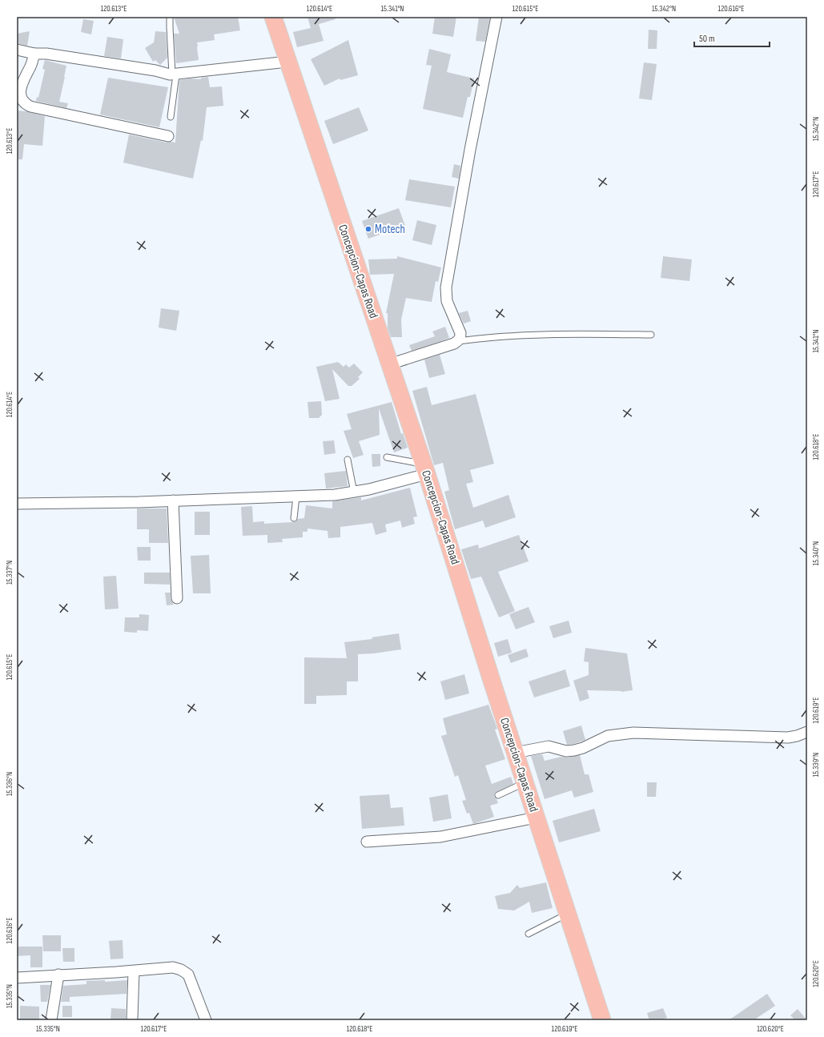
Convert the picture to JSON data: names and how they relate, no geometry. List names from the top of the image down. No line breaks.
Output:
{"streets":{"main road":["Concepcion-Capas Road"]},"places":["Motech"],"scale_bar":"50 m","coordinates":["120.613°E","120.614°E","15.341°N","120.615°E","15.342°N","120.616°E","120.617°E","120.618°E","15.340°N","15.337°N","120.619°E","15.339°N","15.336°N","120.620°E","15.335°N"]}
